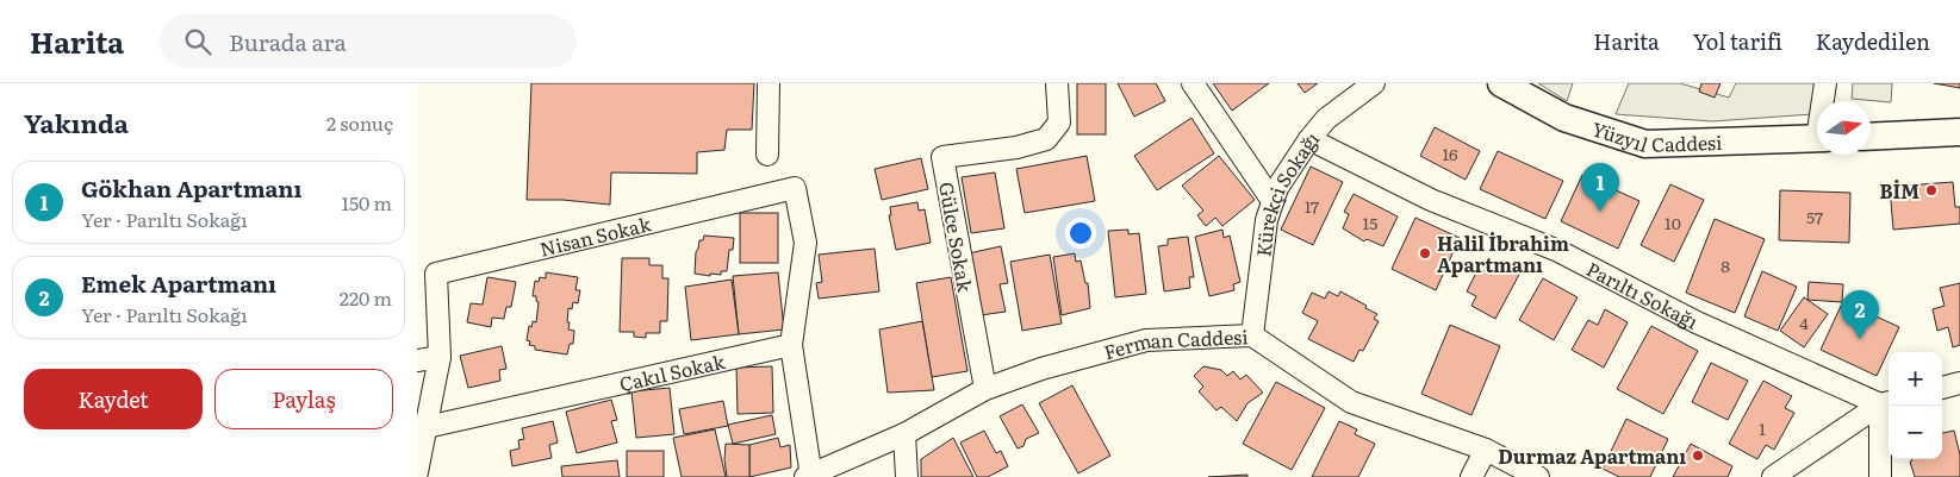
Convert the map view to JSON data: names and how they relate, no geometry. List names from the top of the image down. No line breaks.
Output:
{"streets":{"street":["Yüzyıl Caddesi","Kürekçi Sokağı","Nisan Sokak","Gülce Sokak","Parıltı Sokağı","Ferman Caddesi","Çakıl Sokak"]},"crossings":[["Kürekçi Sokağı","Parıltı Sokağı"],["Kürekçi Sokağı","Ferman Caddesi"],["Nisan Sokak","Çakıl Sokak"],["Gülce Sokak","Ferman Caddesi"]],"places":["BİM","Halil İbrahim Apartmanı","Durmaz Apartmanı"],"house_numbers":["16","17","57","15","10","8","4","1"],"north":"right","page":{"header":"Harita","search":"Burada ara","nav":["Harita","Yol tarifi","Kaydedilen"],"heading":["Yakında","2 sonuç"],"list":[{"mark":"1","name":"Gökhan Apartmanı","note":"Yer · Parıltı Sokağı","value":"150 m"},{"mark":"2","name":"Emek Apartmanı","note":"Yer · Parıltı Sokağı","value":"220 m"}],"pins":["1","2"],"buttons":["Kaydet","Paylaş"],"map_buttons":["+","−"]}}
